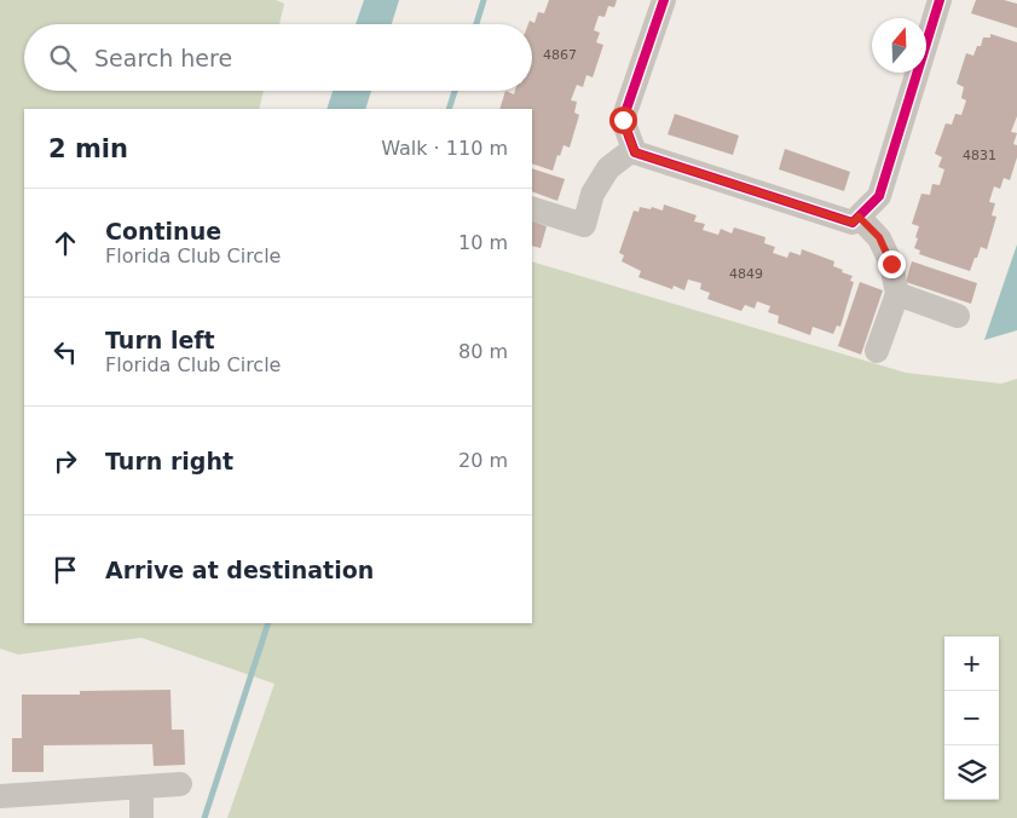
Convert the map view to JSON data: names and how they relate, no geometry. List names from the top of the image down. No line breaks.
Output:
{"house_numbers":["4867","4831","4849"],"north":"top","page":{"search":"Search here","heading":["2 min","Walk · 110 m"],"list":[["Continue","Florida Club Circle","10 m"],["Turn left","Florida Club Circle","80 m"],["Turn right","20 m"],"Arrive at destination"],"map_buttons":["+","−"]}}
